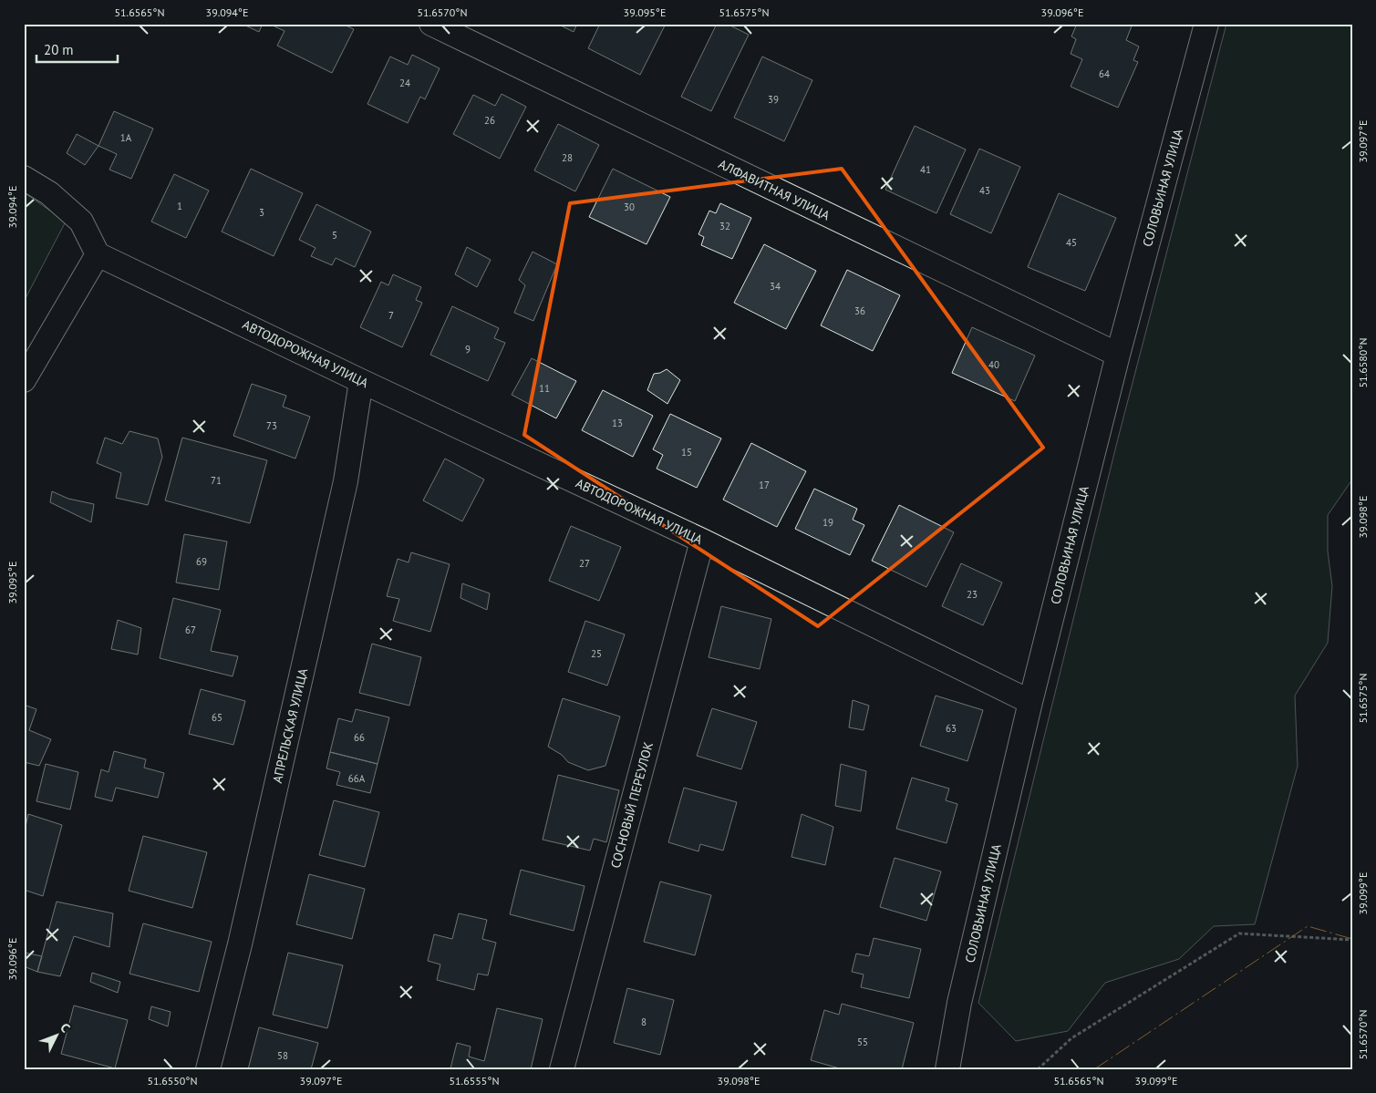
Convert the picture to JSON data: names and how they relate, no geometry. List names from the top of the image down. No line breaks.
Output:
{"streets":{"street":["СОЛОВЬИНАЯ УЛИЦА","АЛФАВИТНАЯ УЛИЦА","АВТОДОРОЖНАЯ УЛИЦА","АПРЕЛЬСКАЯ УЛИЦА","СОСНОВЫЙ ПЕРЕУЛОК"]},"crossings":[["СОЛОВЬИНАЯ УЛИЦА","АЛФАВИТНАЯ УЛИЦА"],["СОЛОВЬИНАЯ УЛИЦА","АВТОДОРОЖНАЯ УЛИЦА"],["АВТОДОРОЖНАЯ УЛИЦА","АПРЕЛЬСКАЯ УЛИЦА"],["АВТОДОРОЖНАЯ УЛИЦА","СОСНОВЫЙ ПЕРЕУЛОК"]],"house_numbers":["64","24","39","26","1А","28","41","43","1","30","3","32","5","45","34","36","7","9","40","11","13","73","15","71","17","19","69","27","23","67","25","65","63","66","66А","8","55","58"],"scale_bar":"20 m","north":"top right","coordinates":["51.6565°N","39.094°E","51.6570°N","39.095°E","51.6575°N","39.096°E","39.097°E","51.6580°N","39.098°E","39.099°E","51.6550°N","51.6555°N"]}
